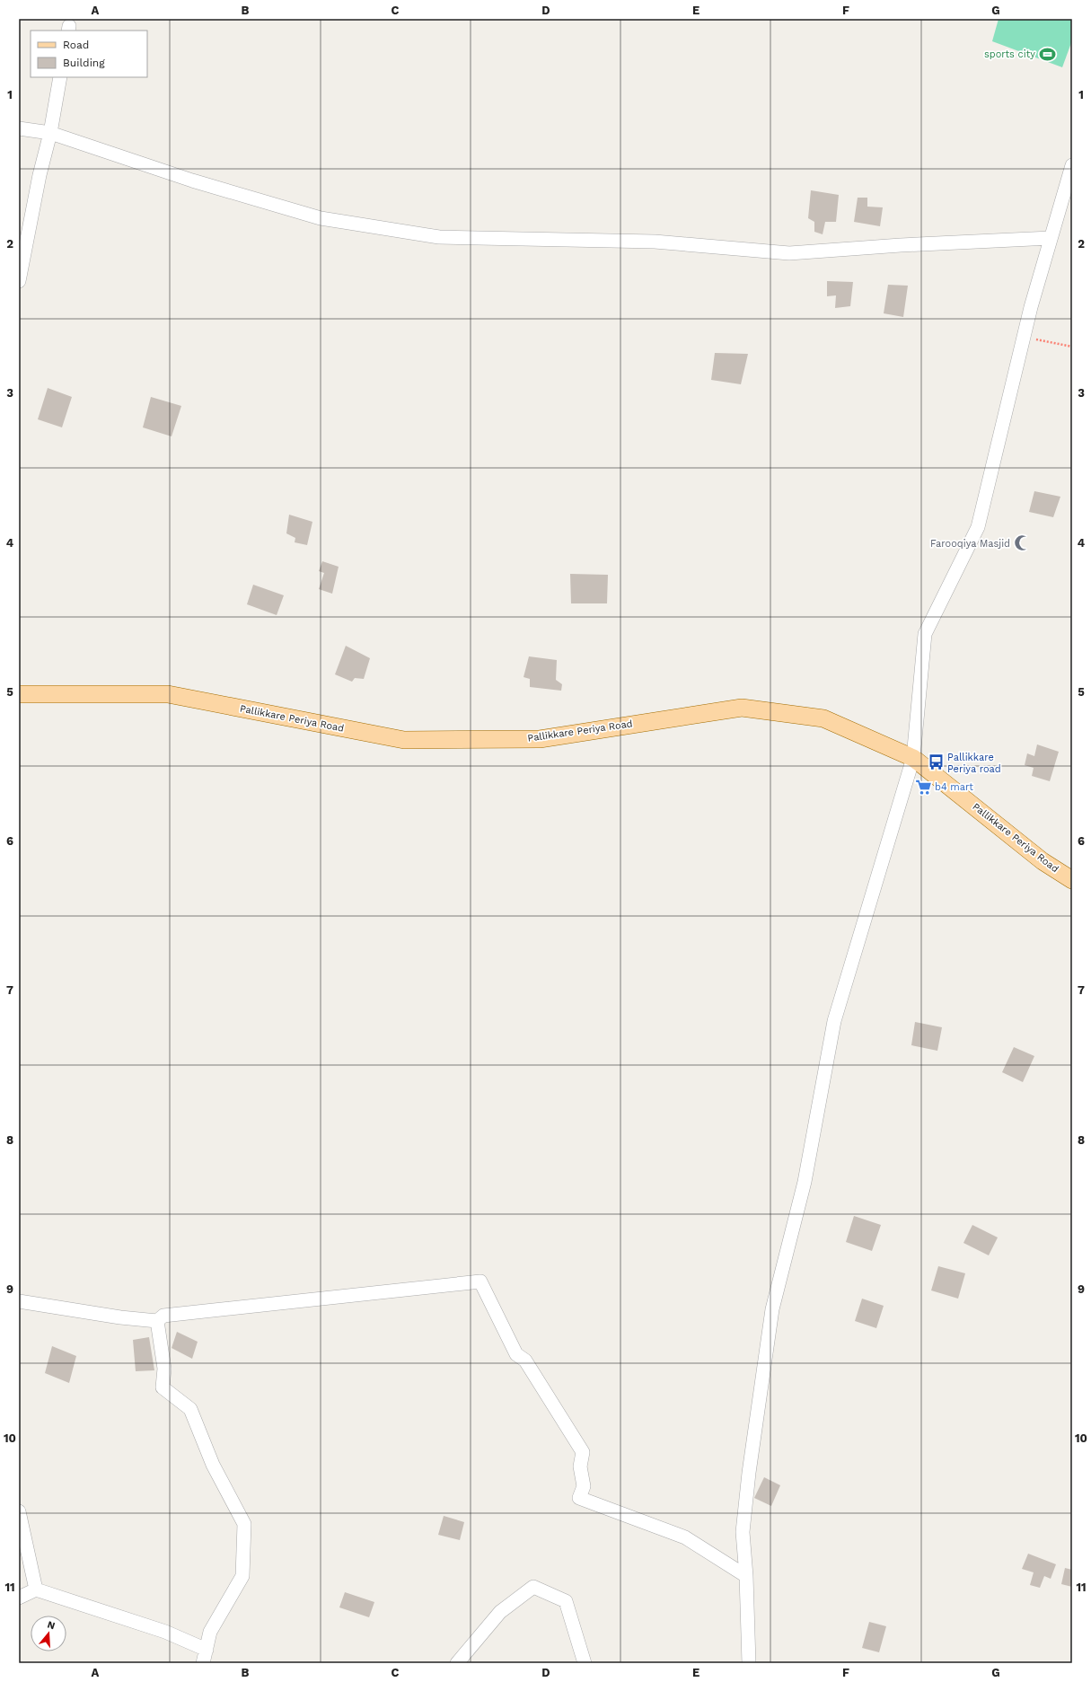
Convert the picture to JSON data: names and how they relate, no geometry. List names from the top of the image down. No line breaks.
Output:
{"streets":{"main road":["Pallikkare Periya Road"]},"places":{"sports":["sports city"],"mosque":["Farooqiya Masjid"],"bus stop":["Pallikkare Periya road"],"supermarket":["b4 mart"]},"legend":["Road","Building"],"north":"top","grid":{"columns":["A","B","C","D","E","F","G"],"rows":["1","2","3","4","5","6","7","8","9","10","11"]}}
